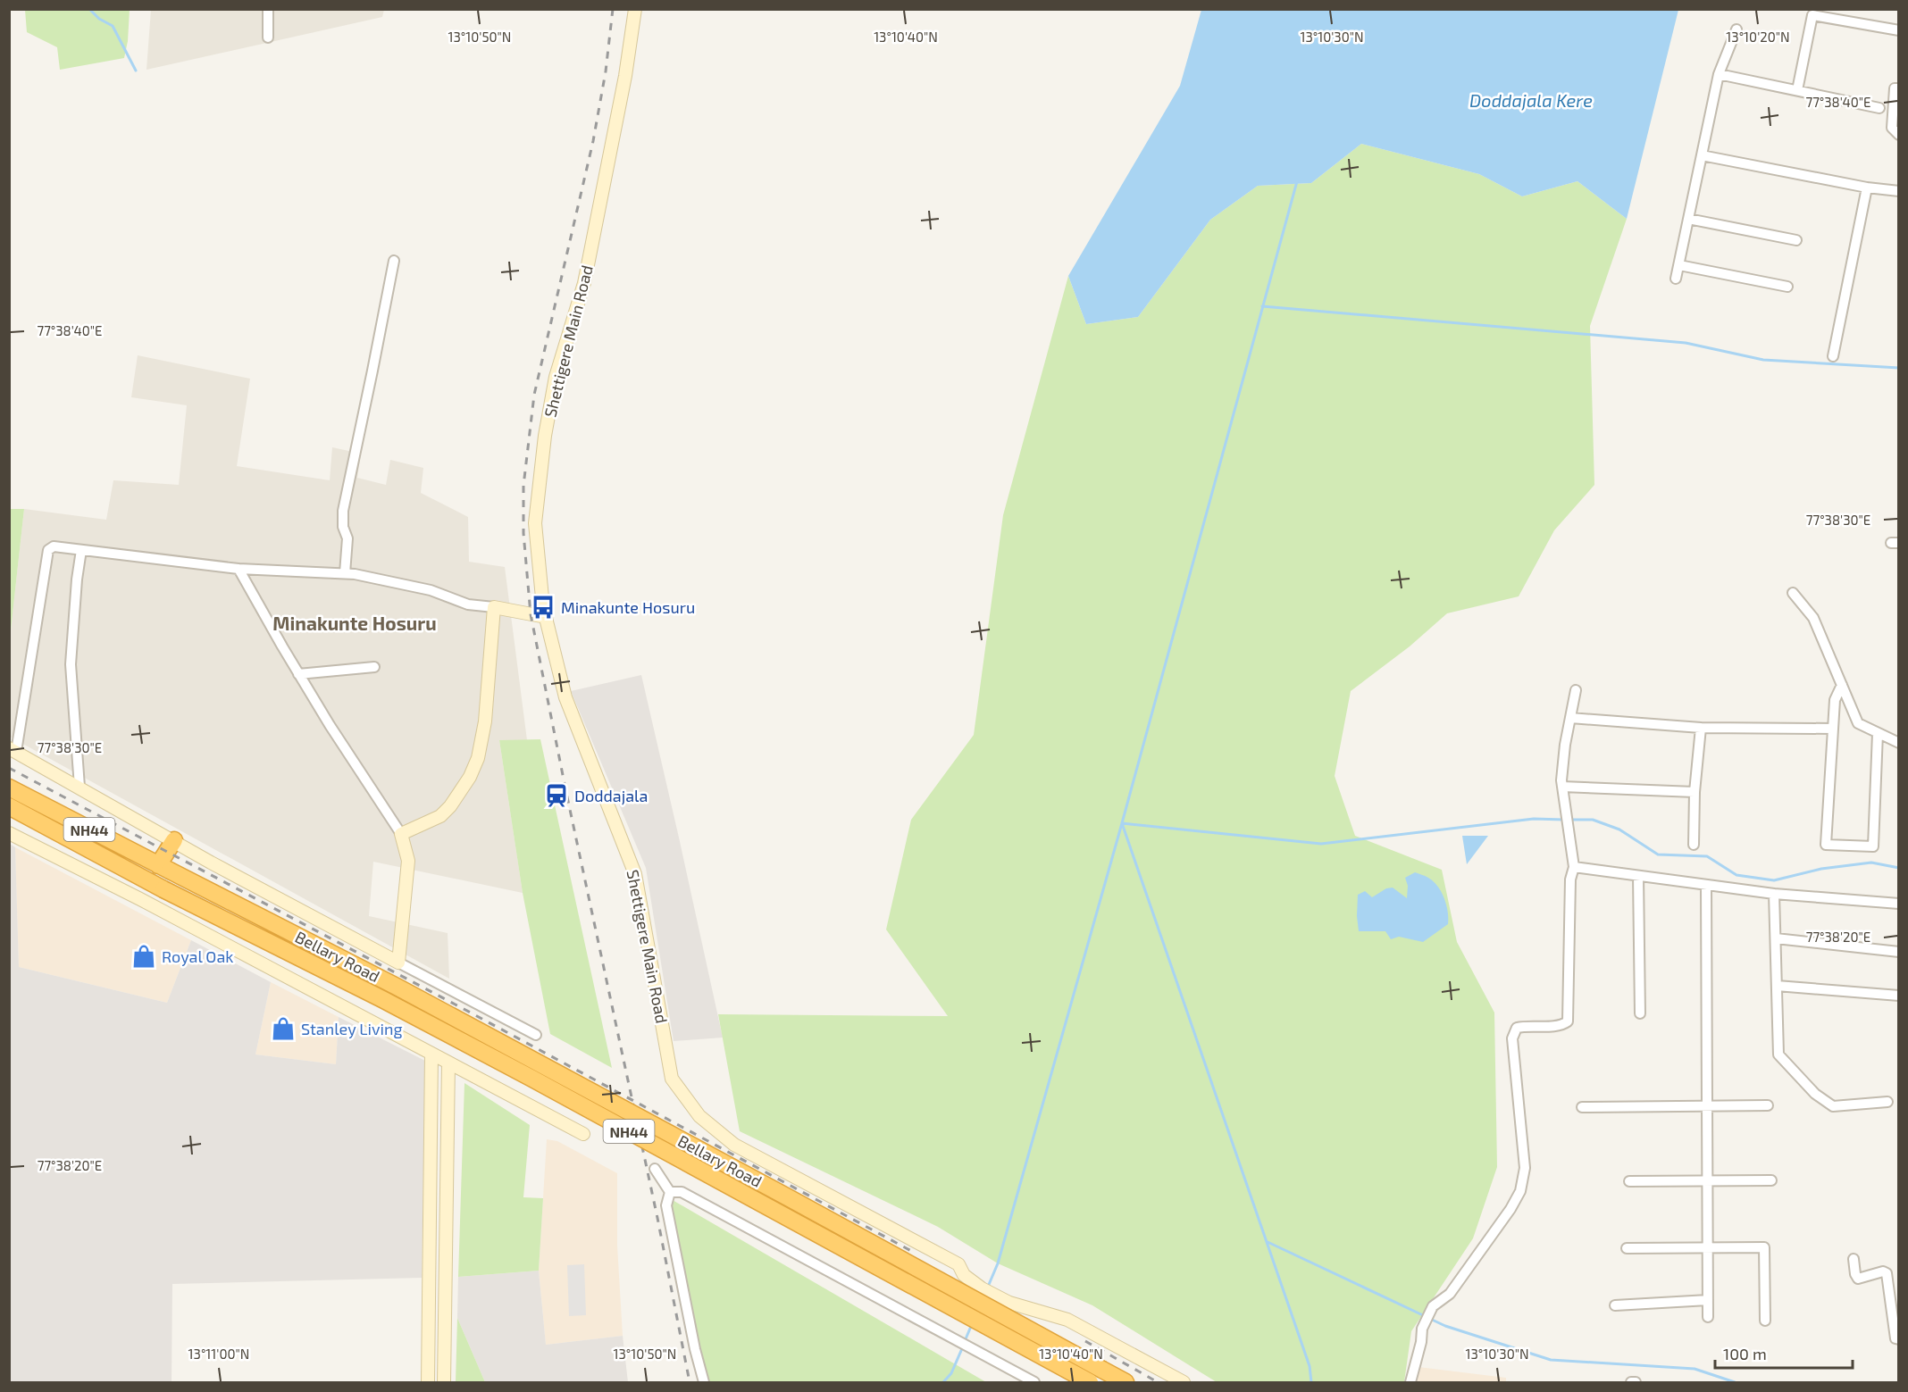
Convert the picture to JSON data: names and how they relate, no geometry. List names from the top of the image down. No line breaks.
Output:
{"streets":{"highway":["NH44","Bellary Road"],"street":["Shettigere Main Road"]},"crossings":[["NH44","Bellary Road"]],"districts":["Minakunte Hosuru"],"water":["Doddajala Kere"],"places":{"bus stop":["Minakunte Hosuru"],"station":["Doddajala"],"shop":["Royal Oak","Stanley Living"]},"scale_bar":"100 m","coordinates":["13°10'50\"N","13°10'40\"N","13°10'30\"N","13°10'20\"N","77°38'40\"E","77°38'30\"E","77°38'20\"E","13°11'00\"N"]}
